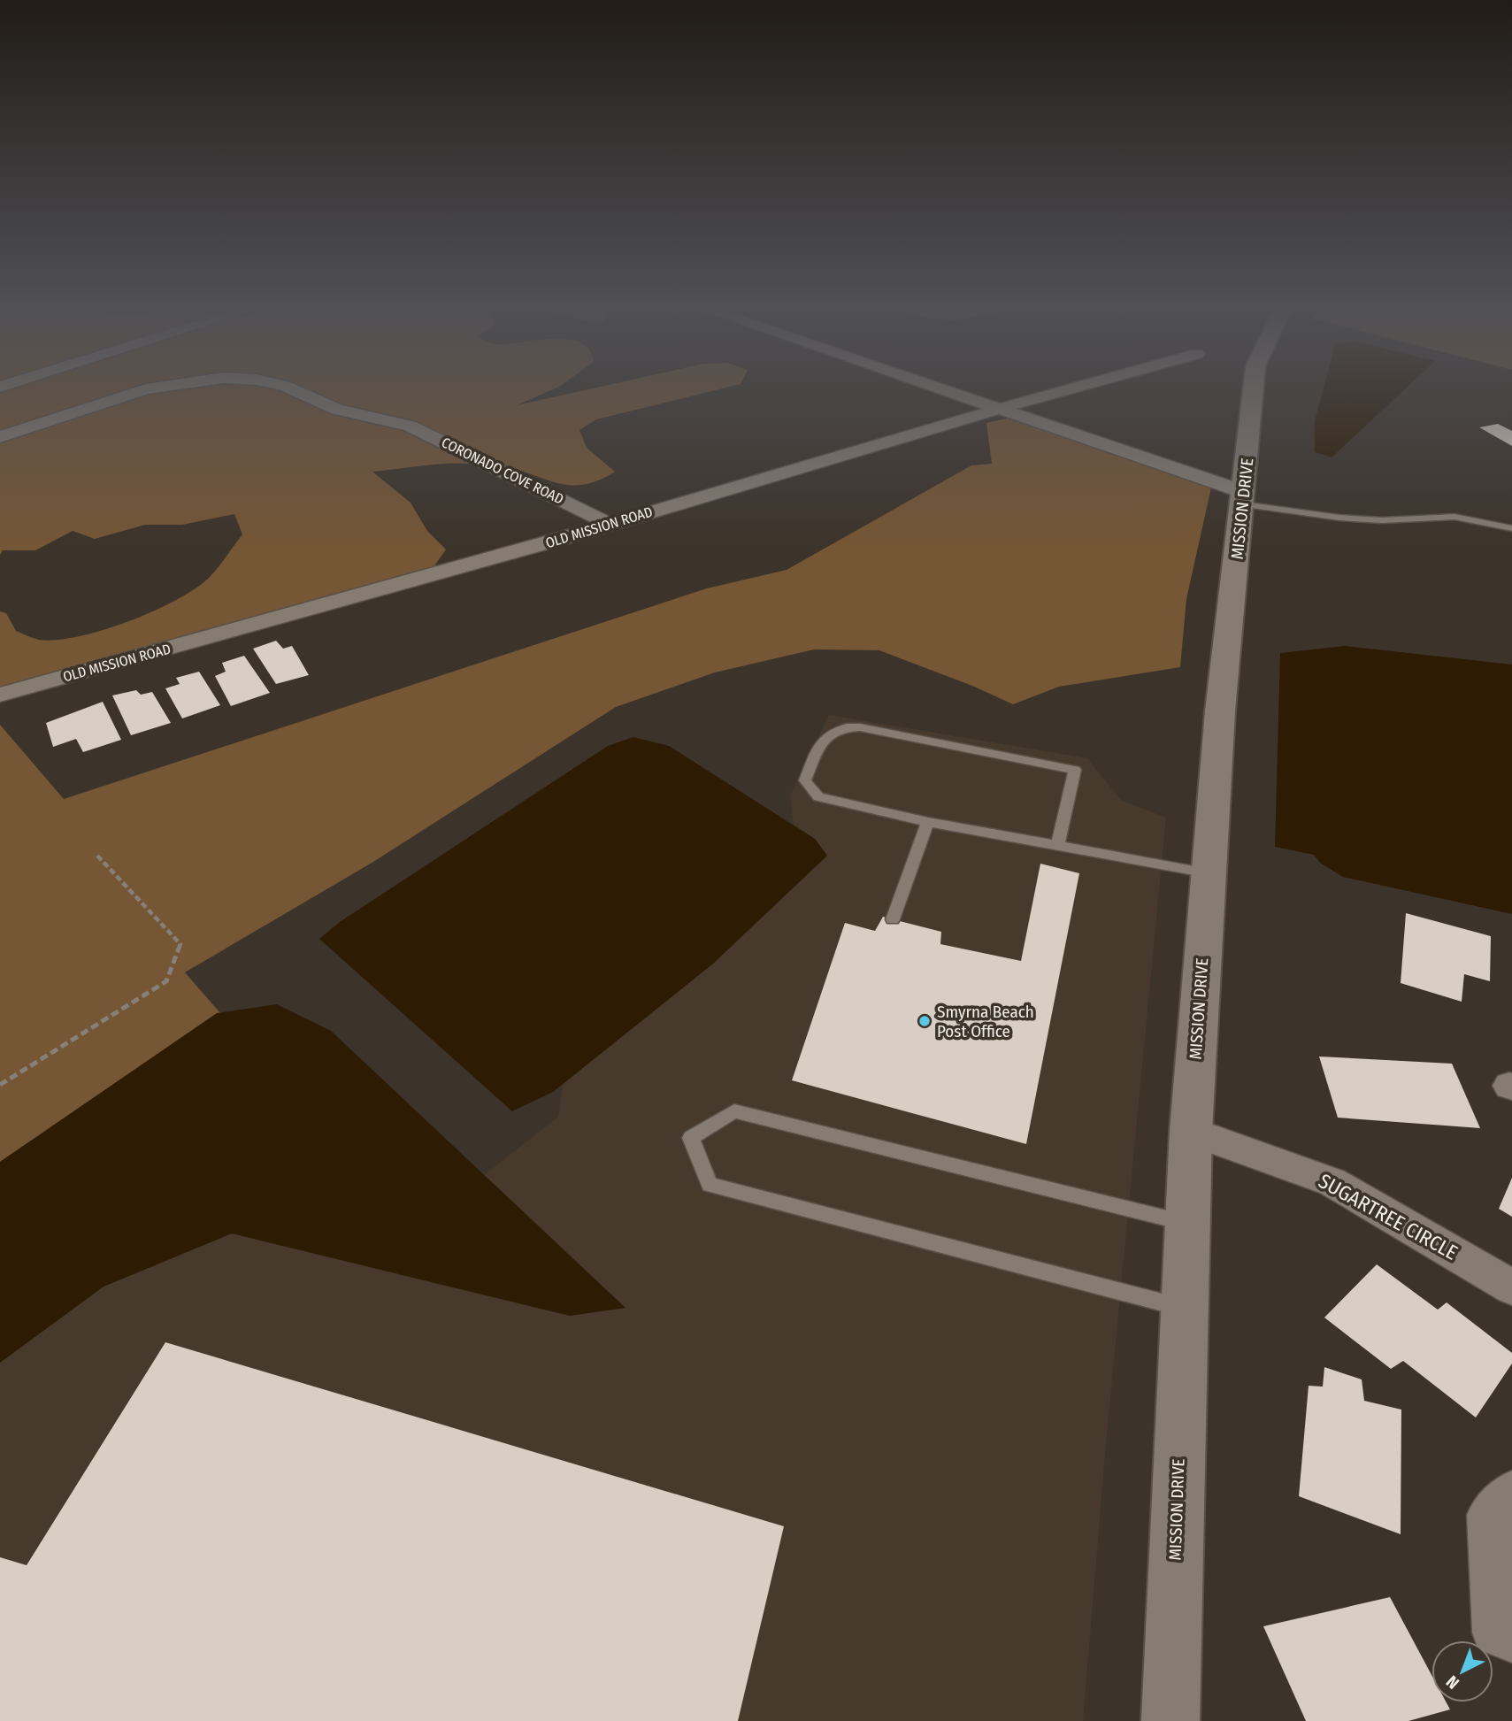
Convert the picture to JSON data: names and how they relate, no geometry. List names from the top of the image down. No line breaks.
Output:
{"streets":{"street":["CORONADO COVE ROAD","MISSION DRIVE","OLD MISSION ROAD","SUGARTREE CIRCLE"]},"crossings":[["CORONADO COVE ROAD","OLD MISSION ROAD"],["MISSION DRIVE","SUGARTREE CIRCLE"]],"places":["Smyrna Beach Post Office"],"north":"bottom left"}
